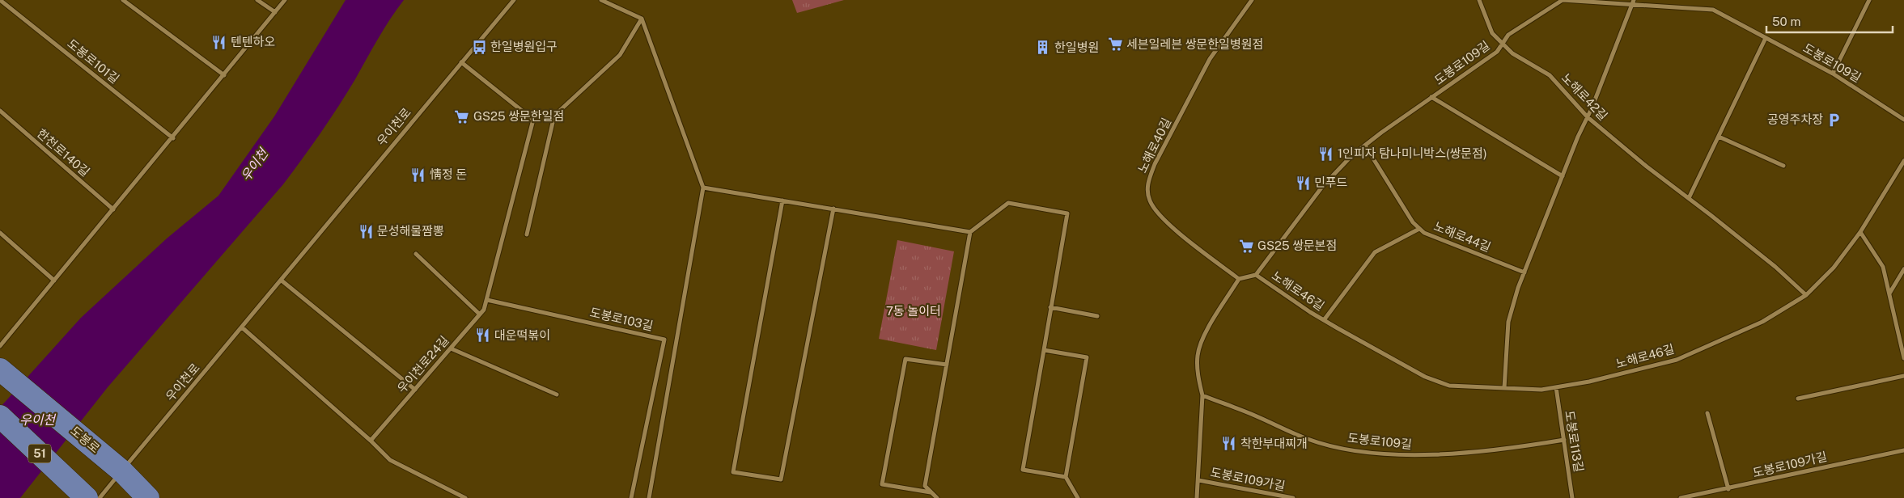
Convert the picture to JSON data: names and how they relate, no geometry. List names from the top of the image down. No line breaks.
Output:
{"streets":{"main road":["도봉로","51"],"street":["도봉로101길","도봉로109길","노해로42길","우이천로","노해로40길","한천로140길","노해로44길","노해로46길","도봉로103길","우이천로24길","도봉로113길","도봉로109가길"]},"crossings":[["도봉로109길","노해로42길"],["도봉로109길","노해로44길"],["도봉로109길","노해로46길"],["도봉로109길","도봉로113길"],["노해로42길","노해로46길"],["우이천로","도봉로"],["우이천로","51"],["노해로40길","노해로46길"],["노해로44길","노해로46길"],["노해로46길","도봉로113길"],["도봉로103길","우이천로24길"]],"water":["우이천"],"parks":["7동 놀이터"],"places":{"restaurant":["텐텐하오","1인피자 탐나미니박스(쌍문점)","情정 돈","민푸드","문성해물짬뽕","대운떡볶이","착한부대찌개"],"supermarket":["세븐일레븐 쌍문한일병원점","GS25 쌍문한일점","GS25 쌍문본점"],"bus stop":["한일병원입구"],"building":["한일병원"],"parking":["공영주차장"]},"scale_bar":"50 m"}
